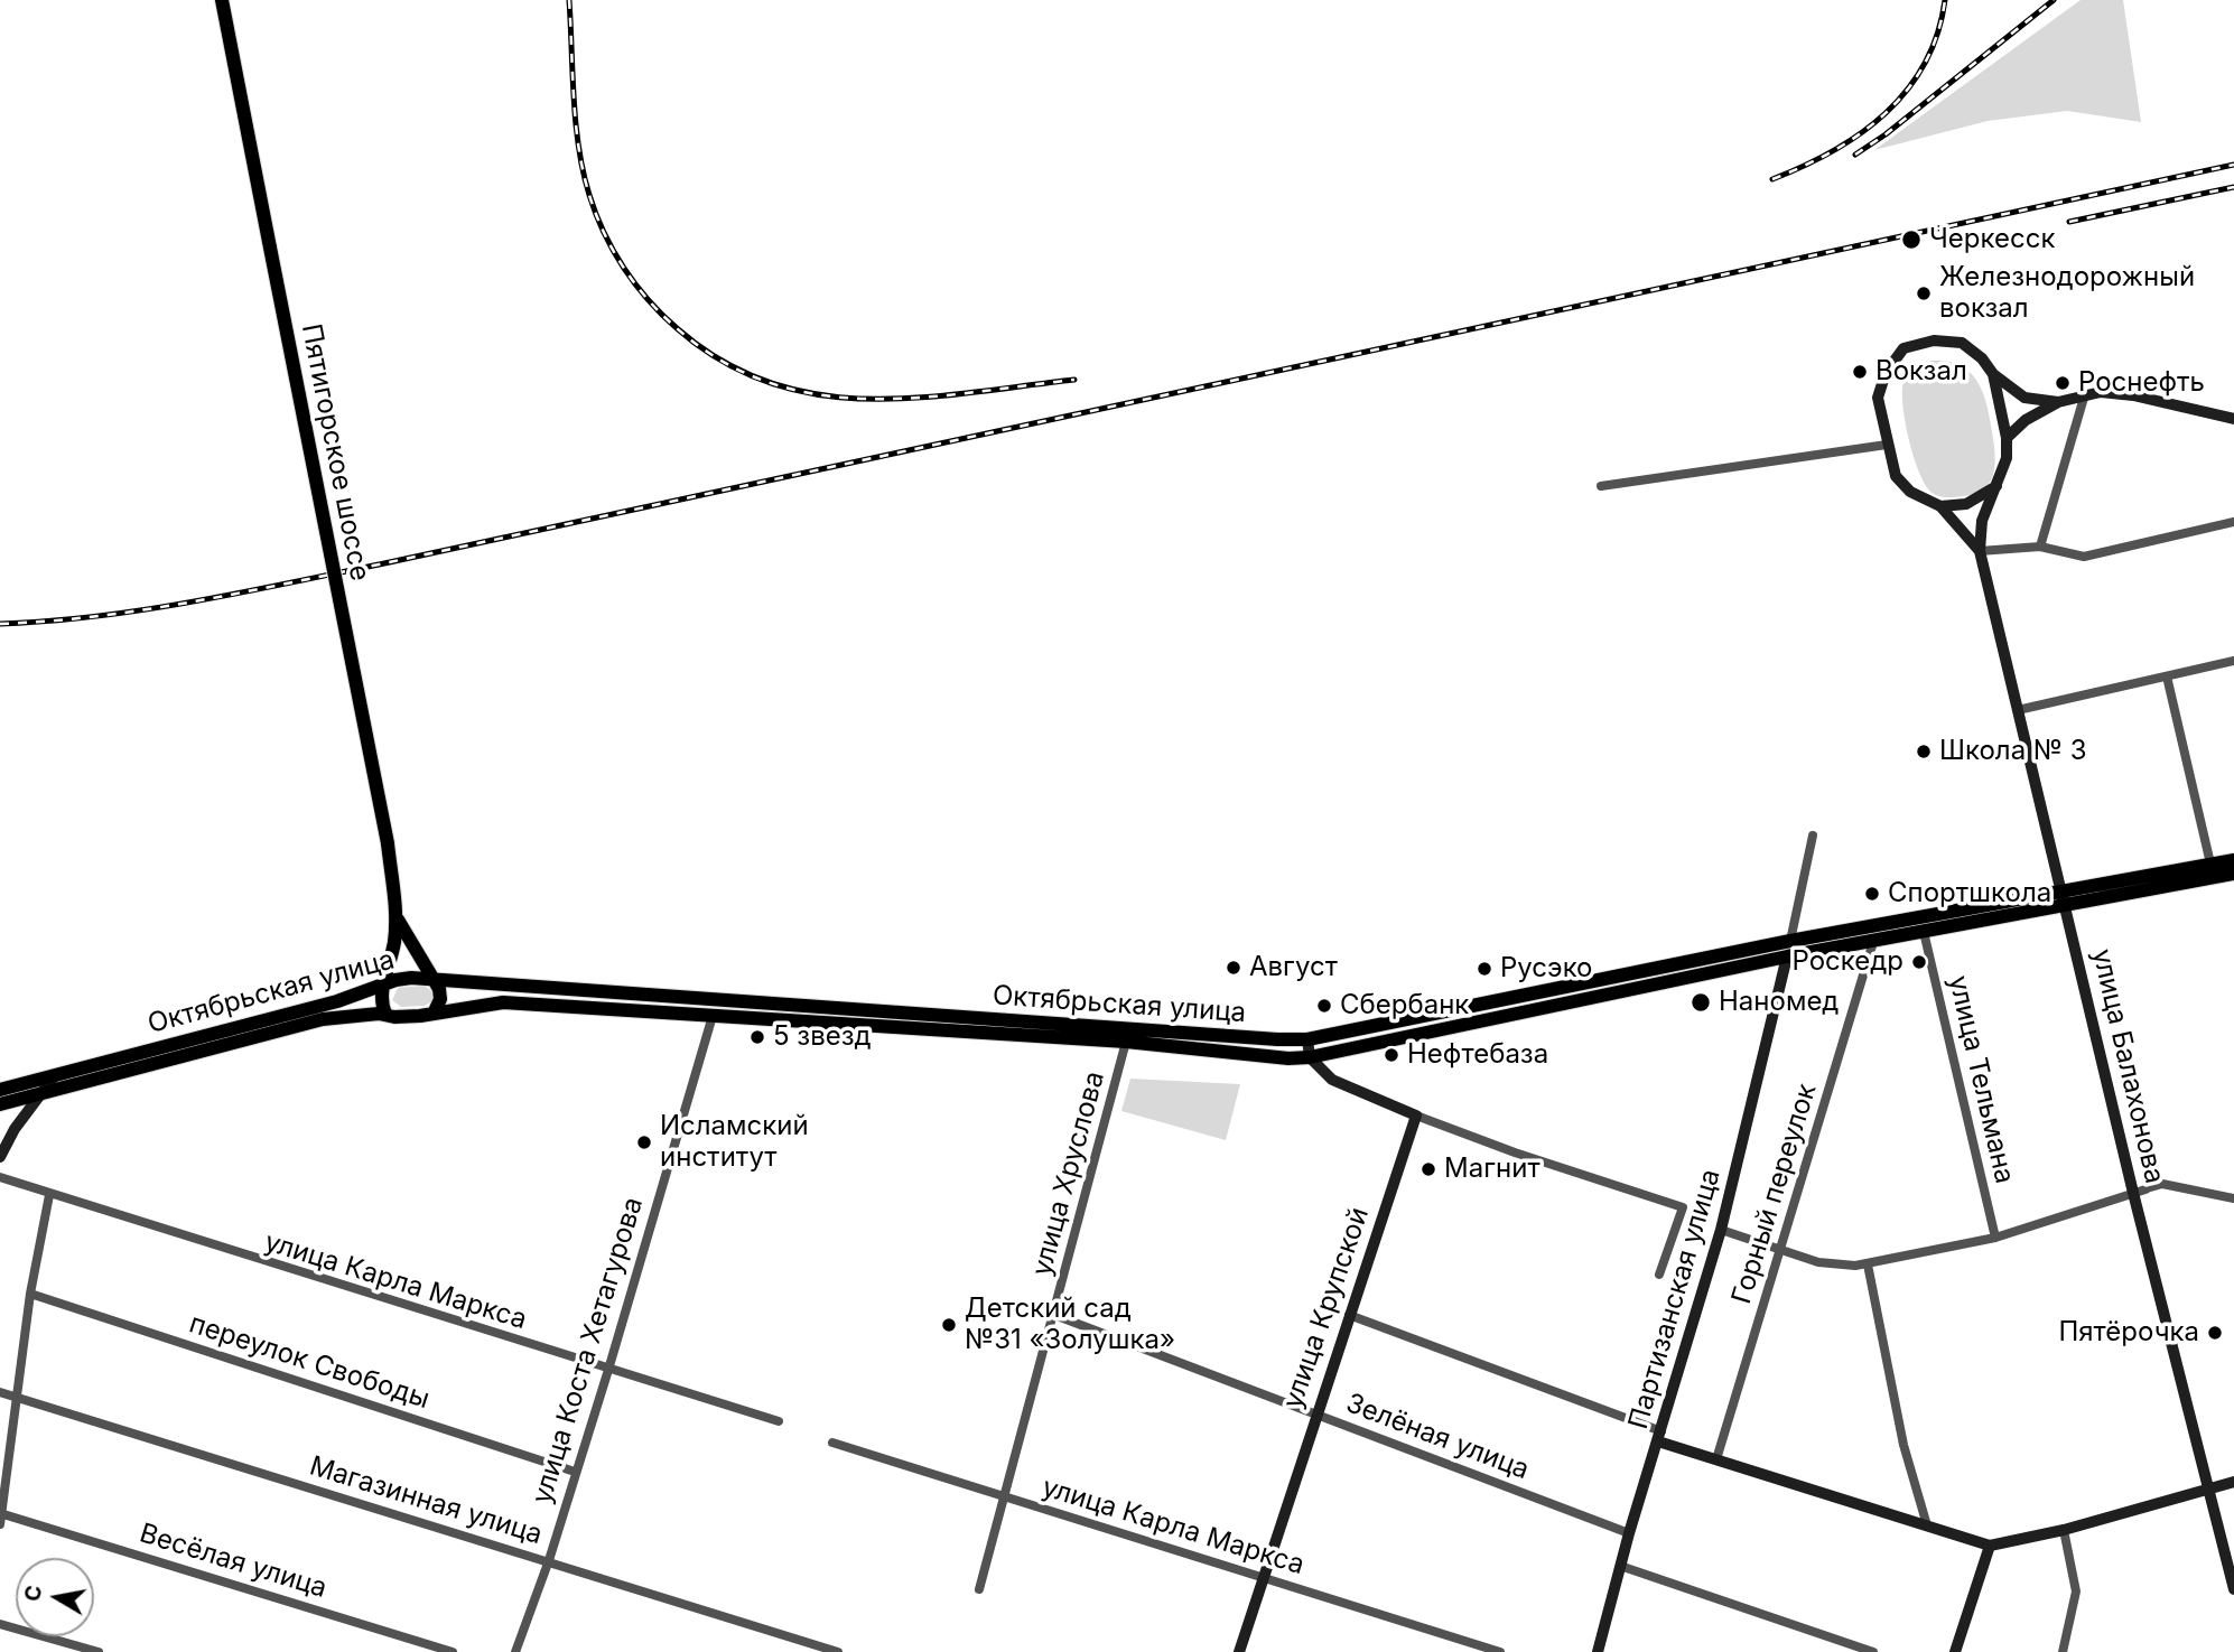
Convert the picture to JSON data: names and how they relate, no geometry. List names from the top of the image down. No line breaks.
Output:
{"streets":{"main road":["Пятигорское шоссе","Октябрьская улица"],"street":["улица Балахонова","улица Тельмана","улица Хруслова","Горный переулок","улица Карла Маркса","Партизанская улица","улица Крупской","улица Коста Хетагурова","переулок Свободы","Зелёная улица","Магазинная улица","Весёлая улица"]},"crossings":[["Пятигорское шоссе","Октябрьская улица"],["Октябрьская улица","улица Балахонова"],["Октябрьская улица","улица Тельмана"],["Октябрьская улица","улица Хруслова"],["Октябрьская улица","Горный переулок"],["Октябрьская улица","Партизанская улица"],["Октябрьская улица","улица Коста Хетагурова"],["улица Хруслова","улица Карла Маркса"],["улица Хруслова","Зелёная улица"],["улица Карла Маркса","улица Крупской"],["улица Карла Маркса","улица Коста Хетагурова"],["Партизанская улица","Зелёная улица"],["улица Крупской","Зелёная улица"],["улица Коста Хетагурова","переулок Свободы"],["улица Коста Хетагурова","Магазинная улица"]],"places":["Черкесск","Железнодорожный вокзал","Вокзал","Роснефть","Школа № 3","Спортшкола","Роскедр","Август","Русэко","Наномед","Сбербанк","5 звезд","Нефтебаза","Исламский институт","Магнит","Детский сад №31 «Золушка»","Пятёрочка"],"north":"left"}
